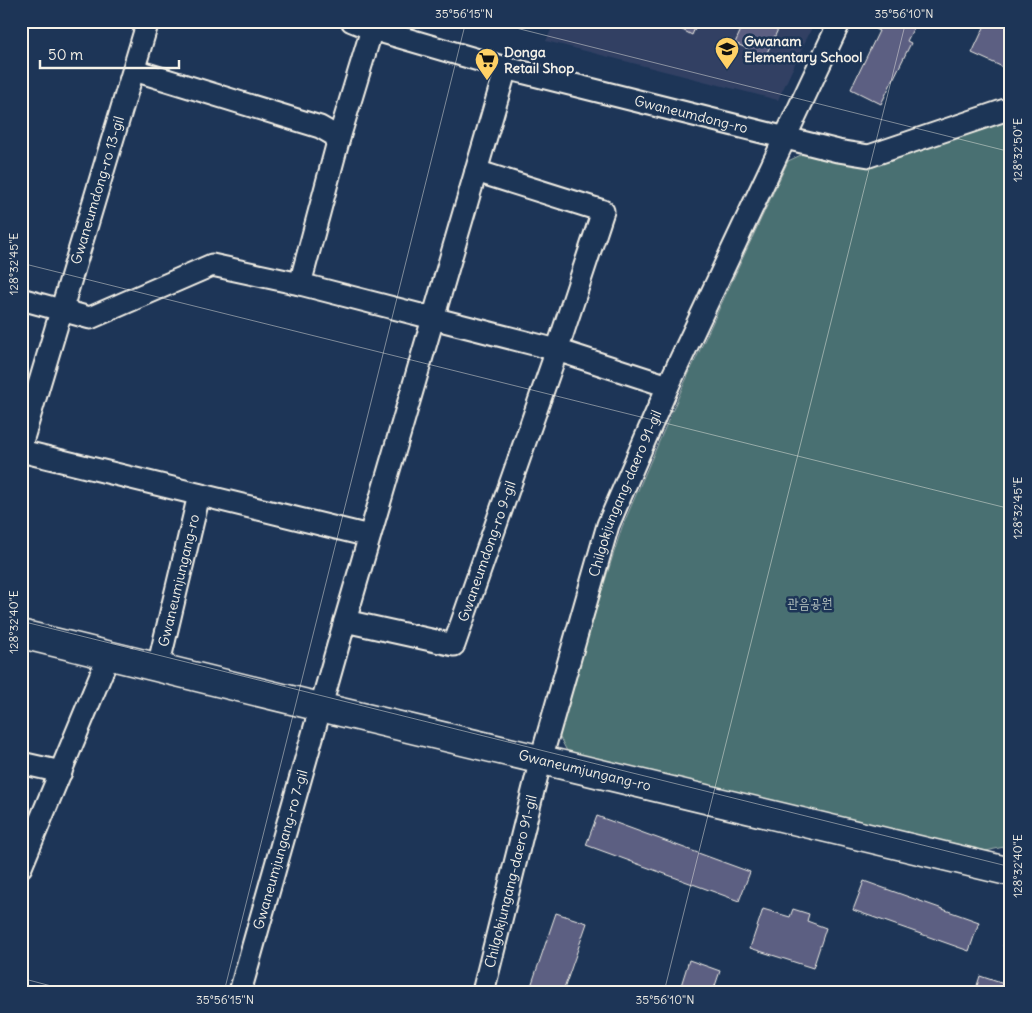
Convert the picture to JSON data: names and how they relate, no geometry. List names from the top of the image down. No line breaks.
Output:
{"streets":{"main road":["Gwaneumjungang-ro"],"street":["Gwaneumdong-ro","Gwaneumdong-ro 13-gil","Chilgokjungang-daero 91-gil","Gwaneumdong-ro 9-gil","Gwaneumjungang-ro 7-gil"]},"crossings":[["Gwaneumdong-ro","Chilgokjungang-daero 91-gil"],["Chilgokjungang-daero 91-gil","Gwaneumjungang-ro"],["Gwaneumjungang-ro","Gwaneumjungang-ro 7-gil"]],"parks":["관음공원"],"places":{"school or university":["Gwanam Elementary School"],"supermarket":["Donga Retail Shop"]},"scale_bar":"50 m","coordinates":["35°56'15\"N","35°56'10\"N","128°32'50\"E","128°32'45\"E","128°32'40\"E"]}
